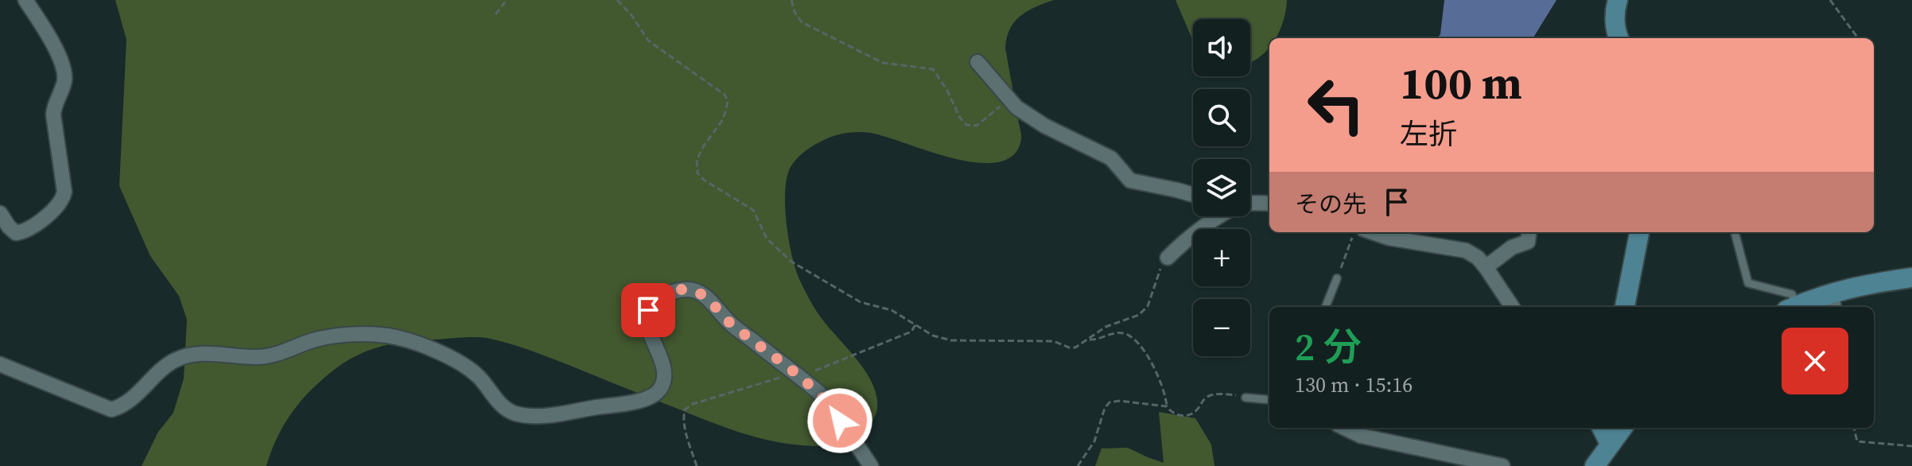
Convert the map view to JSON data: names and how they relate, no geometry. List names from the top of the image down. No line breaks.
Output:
{"page":{"map_buttons":["+","−"],"turn":["100 m","左折"],"then":"その先","heading":["2 分","130 m · 15:16"]}}
